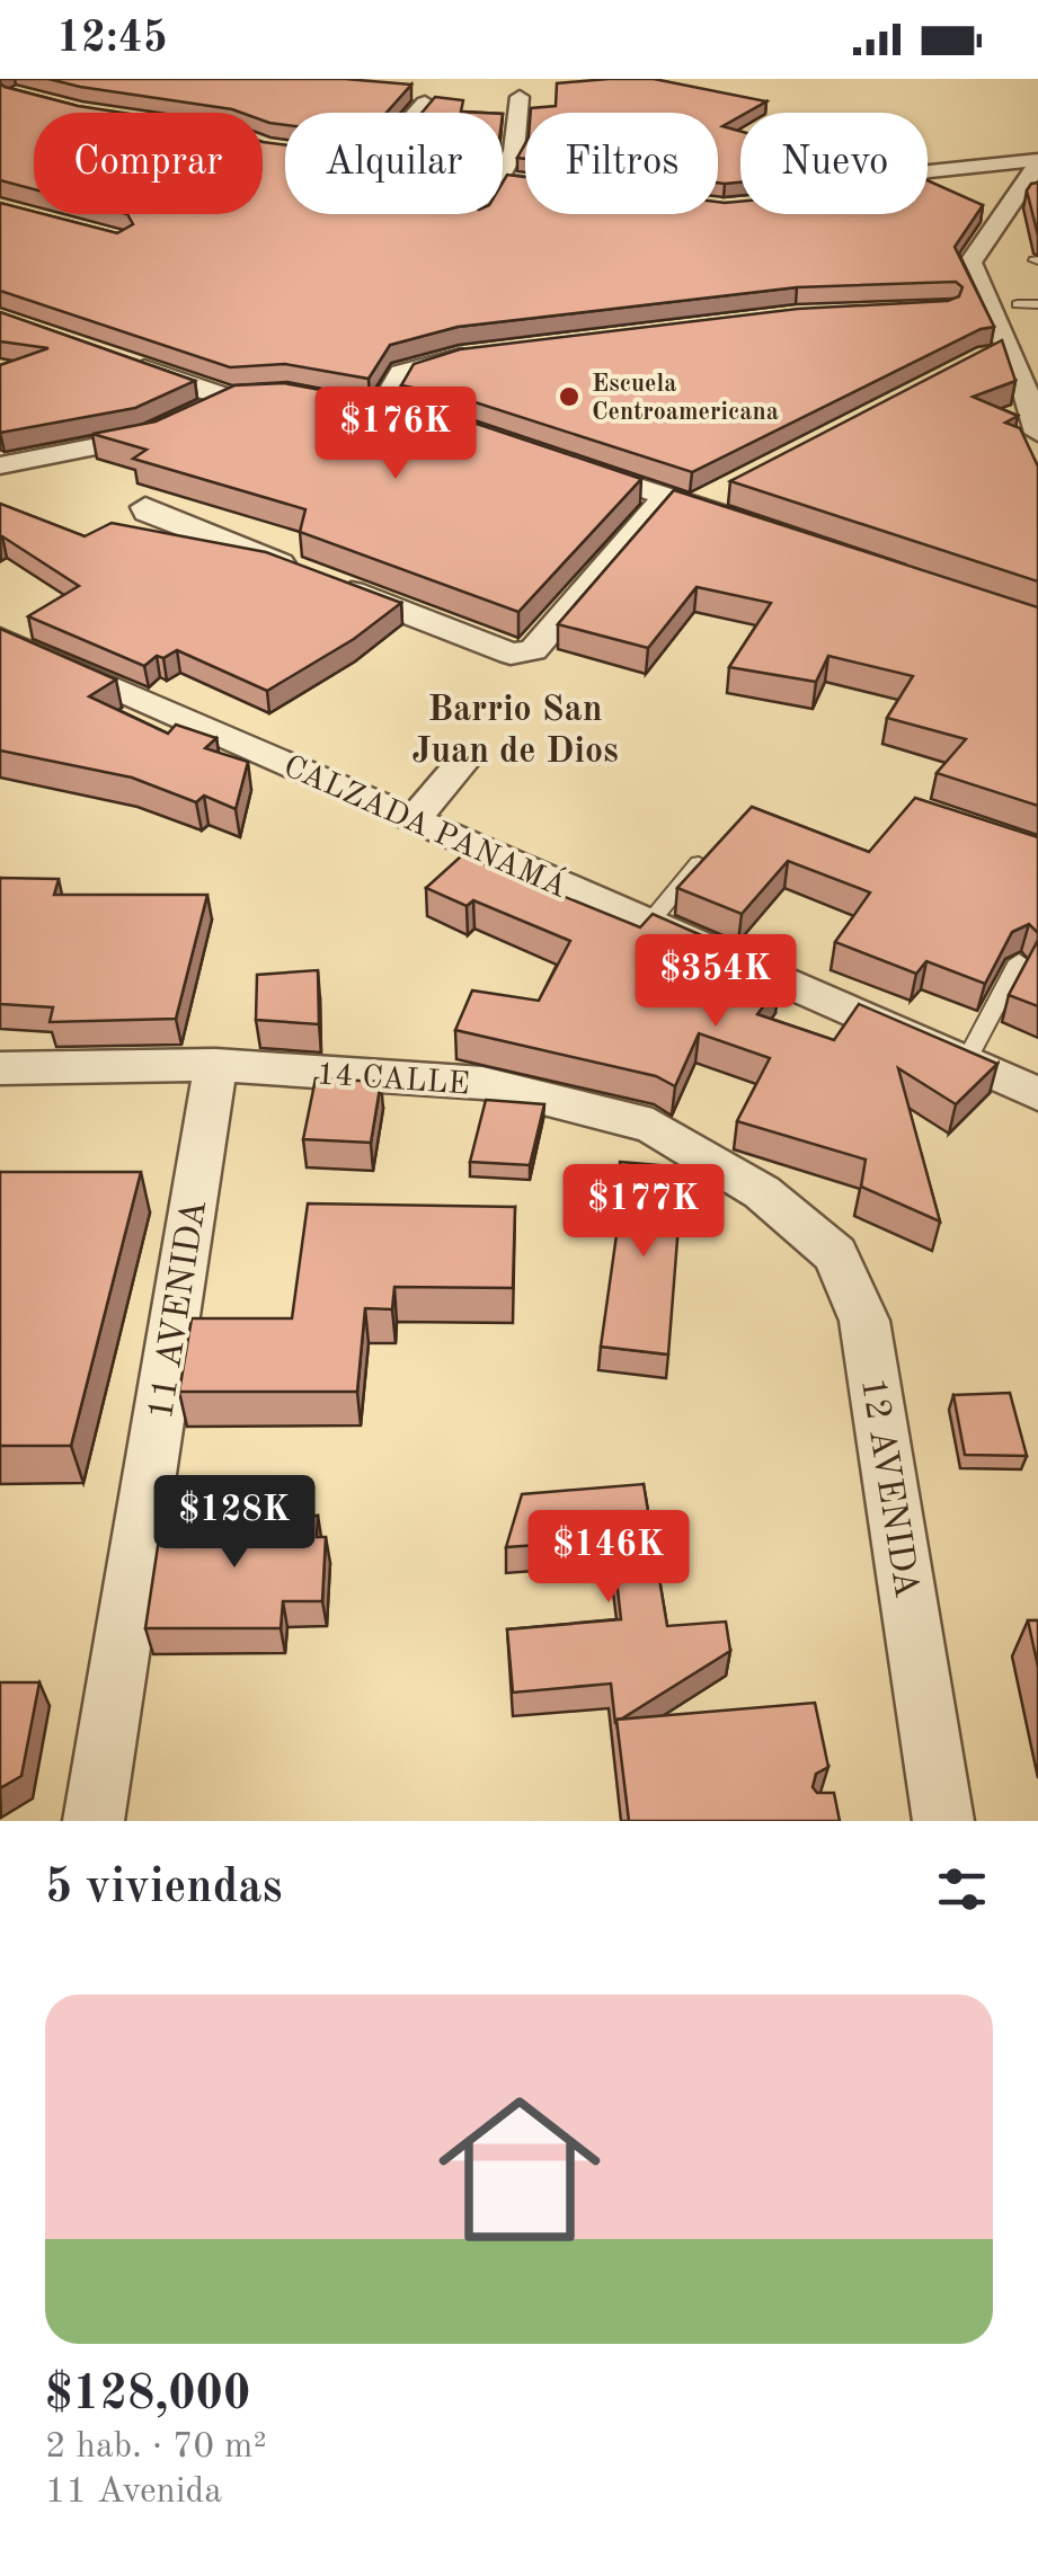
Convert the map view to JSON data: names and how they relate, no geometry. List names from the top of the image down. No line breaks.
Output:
{"streets":{"street":["CALZADA PANAMÁ","14 CALLE","11 AVENIDA","12 AVENIDA"]},"crossings":[["14 CALLE","11 AVENIDA"],["14 CALLE","12 AVENIDA"]],"districts":["Barrio San Juan de Dios"],"places":["Escuela Centroamericana"],"page":{"status":"12:45","chip":["Comprar","Alquilar","Filtros","Nuevo"],"price":["$176K","$354K","$177K","$128K","$146K"],"heading":"5 viviendas","list":[{"name":"$128,000","note":"2 hab. · 70 m² · 11 Avenida"}]}}
